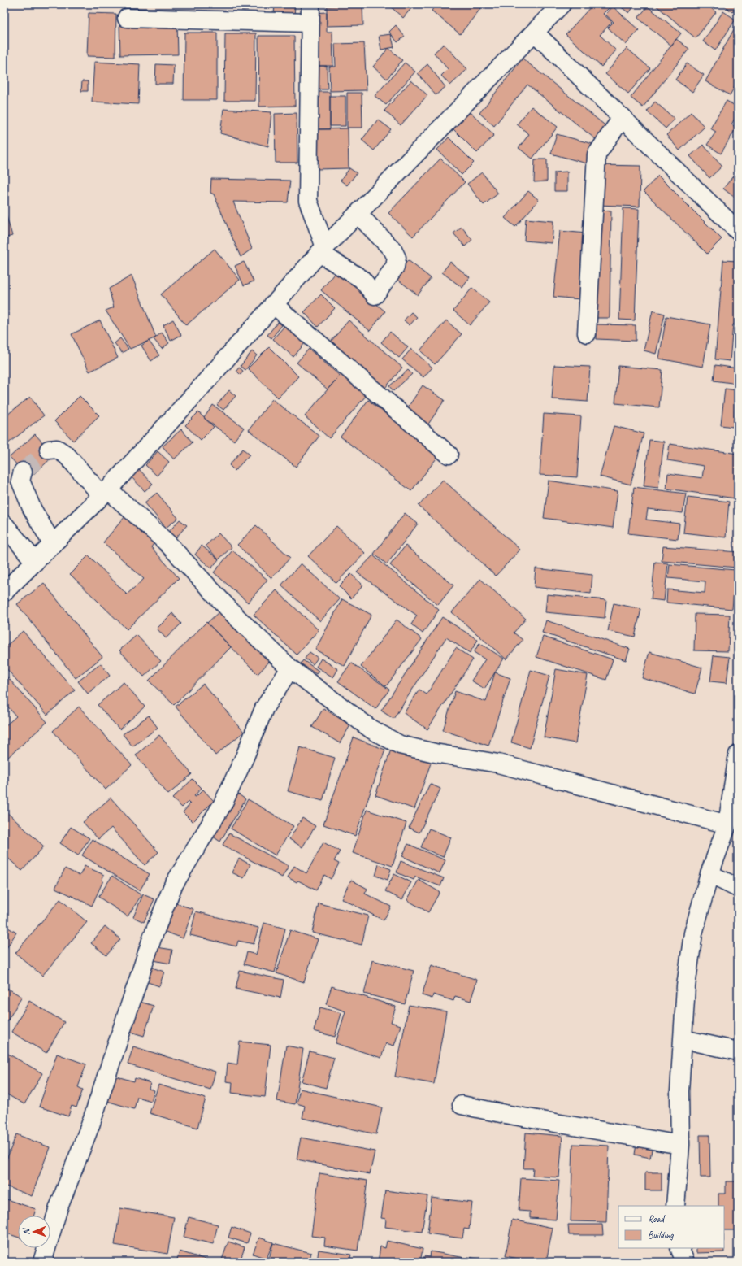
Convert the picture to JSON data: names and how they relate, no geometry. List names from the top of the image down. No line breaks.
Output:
{"legend":["Road","Building"],"north":"left"}
